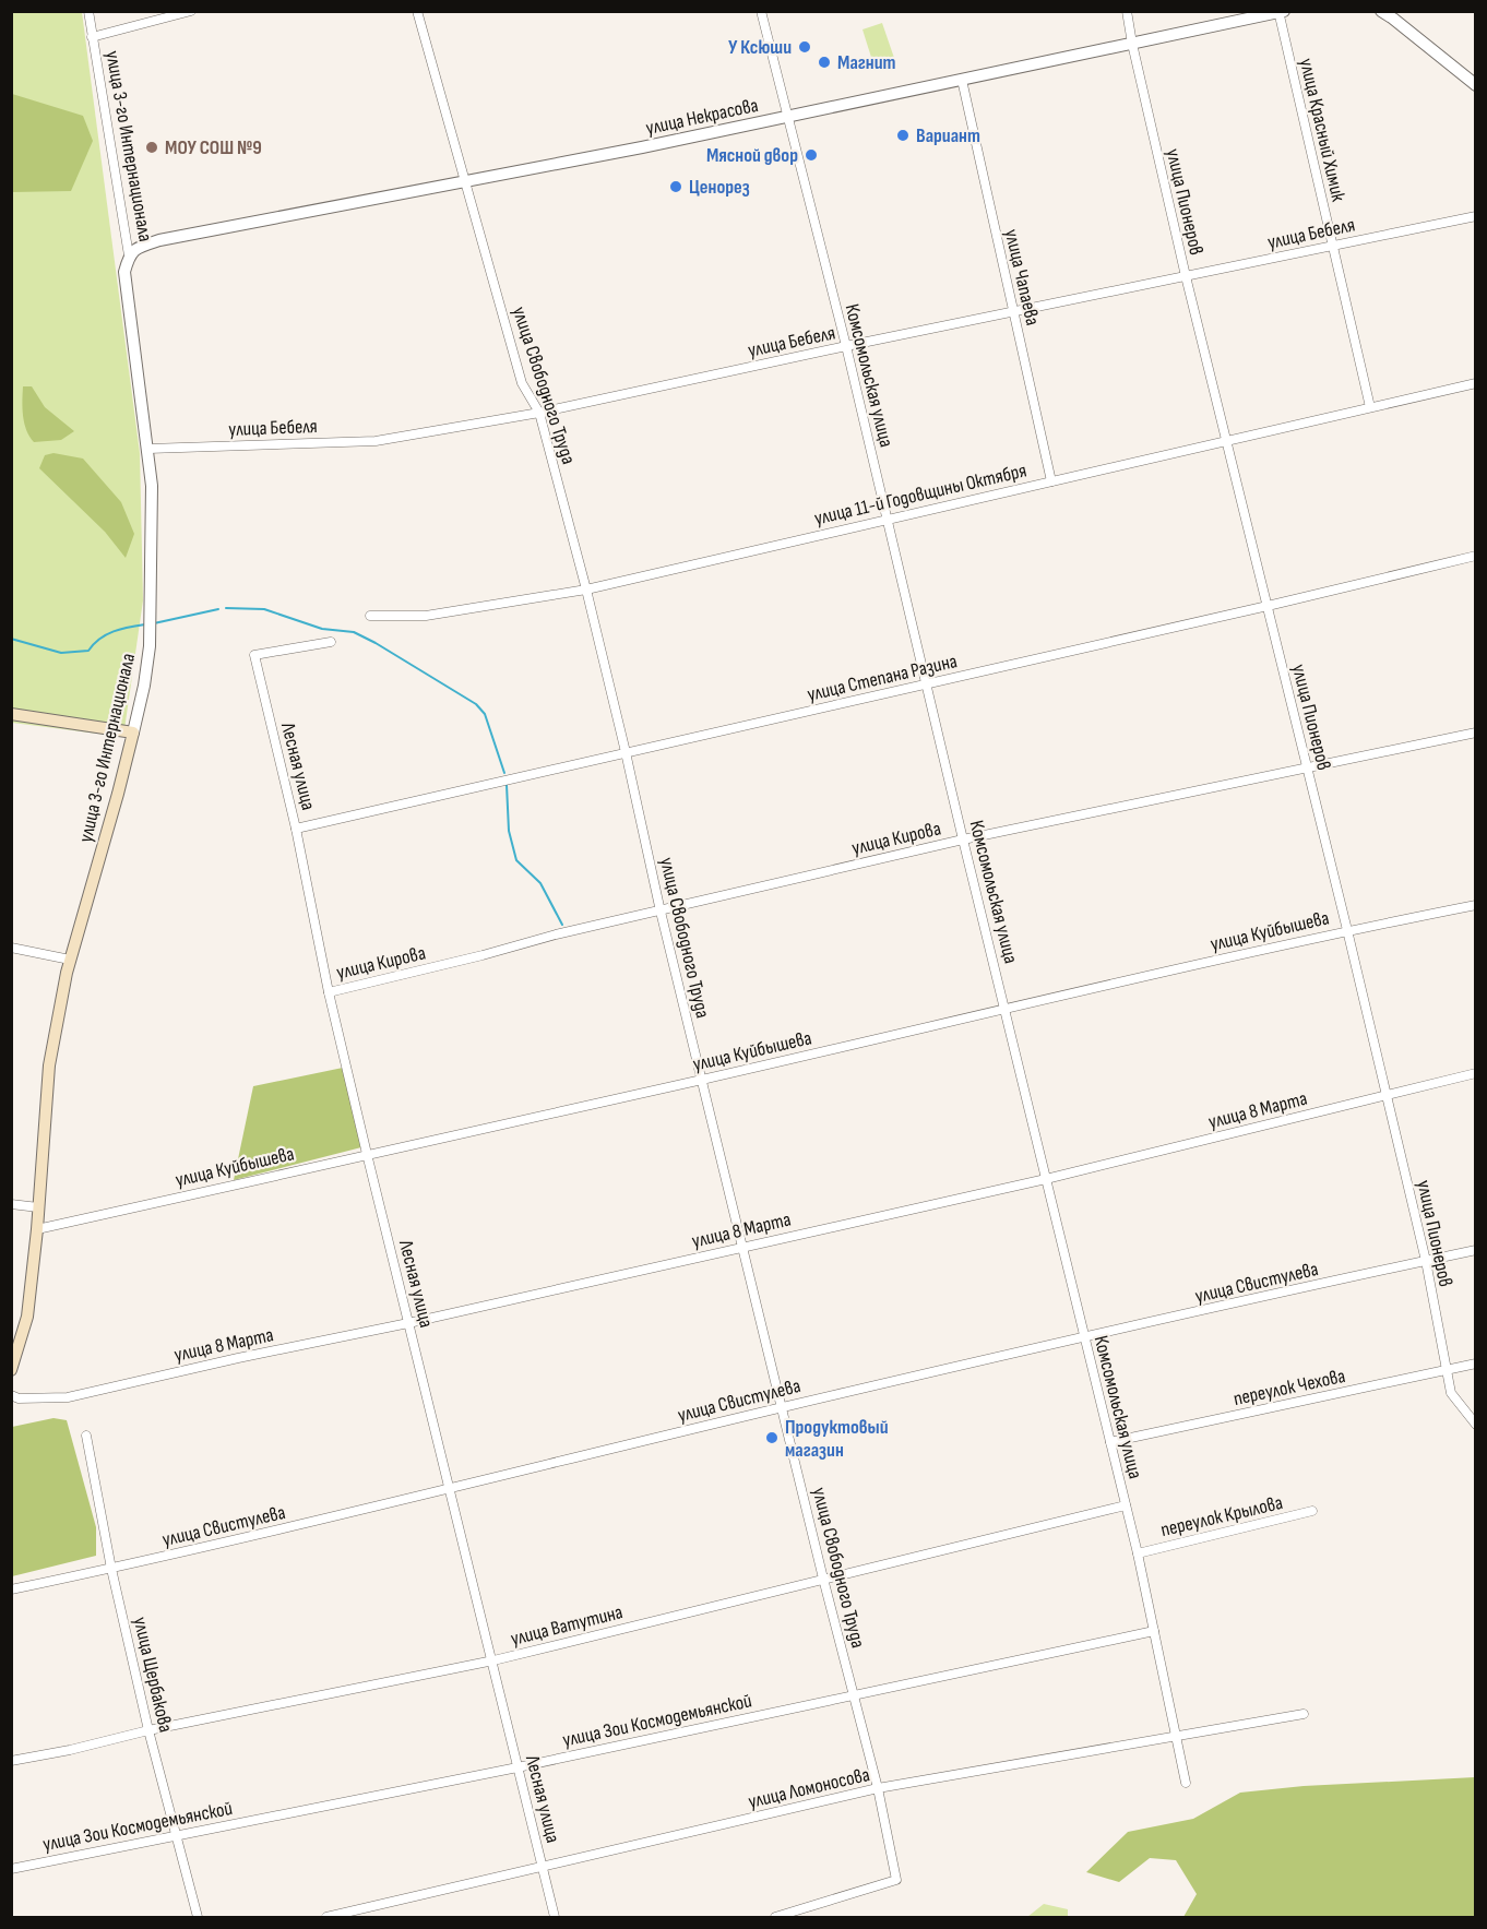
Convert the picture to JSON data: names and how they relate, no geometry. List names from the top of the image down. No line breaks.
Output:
{"streets":{"main road":["улица 3-го Интернационала"],"street":["улица Некрасова","улица Красный Химик","улица Пионеров","улица Бебеля","улица Чапаева","Комсомольская улица","улица Свободного Труда","улица 11-й Годовщины Октября","улица Степана Разина","Лесная улица","улица Кирова","улица Куйбышева","улица 8 Марта","улица Свистулева","переулок Чехова","переулок Крылова","улица Ватутина","улица Щербакова","улица Зои Космодемьянской","улица Ломоносова"]},"crossings":[["улица Некрасова","улица Красный Химик"],["улица Некрасова","улица 3-го Интернационала"],["улица Некрасова","улица Пионеров"],["улица Некрасова","улица Чапаева"],["улица Некрасова","Комсомольская улица"],["улица Некрасова","улица Свободного Труда"],["улица Красный Химик","улица Бебеля"],["улица Красный Химик","улица 11-й Годовщины Октября"],["улица 3-го Интернационала","улица Бебеля"],["улица 3-го Интернационала","улица Куйбышева"],["улица Пионеров","улица Бебеля"],["улица Пионеров","улица 11-й Годовщины Октября"],["улица Пионеров","улица Степана Разина"],["улица Пионеров","улица Кирова"],["улица Пионеров","улица Куйбышева"],["улица Пионеров","улица 8 Марта"],["улица Пионеров","улица Свистулева"],["улица Пионеров","переулок Чехова"],["улица Бебеля","улица Чапаева"],["улица Бебеля","Комсомольская улица"],["улица Бебеля","улица Свободного Труда"],["улица Чапаева","улица 11-й Годовщины Октября"],["Комсомольская улица","улица 11-й Годовщины Октября"],["Комсомольская улица","улица Степана Разина"],["Комсомольская улица","улица Кирова"],["Комсомольская улица","улица Куйбышева"],["Комсомольская улица","улица 8 Марта"],["Комсомольская улица","улица Свистулева"],["Комсомольская улица","переулок Чехова"],["Комсомольская улица","переулок Крылова"],["Комсомольская улица","улица Ватутина"],["Комсомольская улица","улица Зои Космодемьянской"],["Комсомольская улица","улица Ломоносова"],["улица Свободного Труда","улица 11-й Годовщины Октября"],["улица Свободного Труда","улица Степана Разина"],["улица Свободного Труда","улица Кирова"],["улица Свободного Труда","улица Куйбышева"],["улица Свободного Труда","улица 8 Марта"],["улица Свободного Труда","улица Свистулева"],["улица Свободного Труда","улица Ватутина"],["улица Свободного Труда","улица Зои Космодемьянской"],["улица Свободного Труда","улица Ломоносова"],["улица Степана Разина","Лесная улица"],["Лесная улица","улица Кирова"],["Лесная улица","улица Куйбышева"],["Лесная улица","улица 8 Марта"],["Лесная улица","улица Свистулева"],["Лесная улица","улица Ватутина"],["Лесная улица","улица Зои Космодемьянской"],["Лесная улица","улица Ломоносова"],["улица Свистулева","улица Щербакова"],["улица Ватутина","улица Щербакова"],["улица Щербакова","улица Зои Космодемьянской"]],"places":["У Ксюши","Магнит","Вариант","МОУ СОШ №9","Мясной двор","Ценорез","Продуктовый магазин"]}
